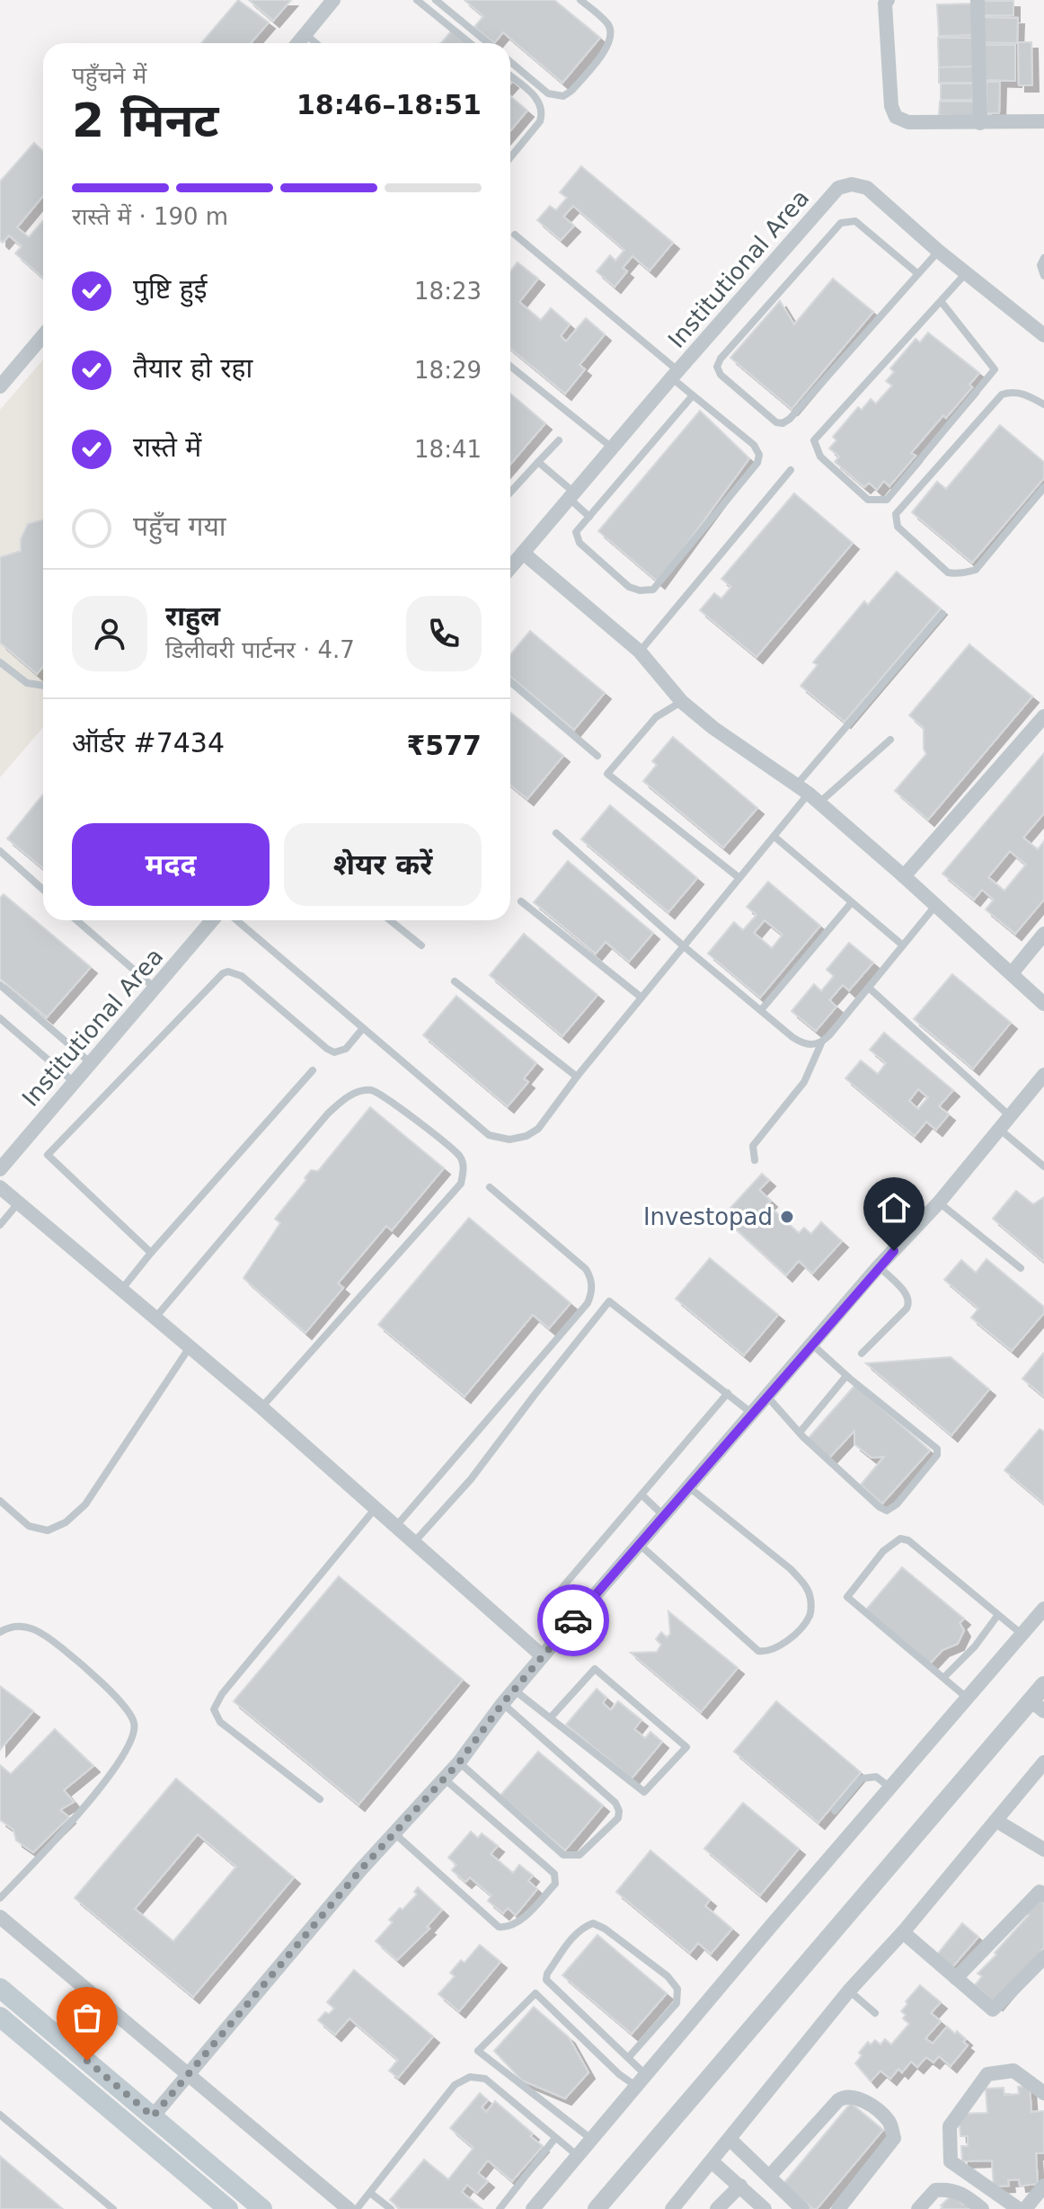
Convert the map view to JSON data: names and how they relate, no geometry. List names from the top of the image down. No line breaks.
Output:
{"streets":{"street":["Institutional Area"]},"places":["Investopad"],"page":{"heading":["2 मिनट","पहुँचने में","18:46–18:51"],"panel":["राहुल","डिलीवरी पार्टनर · 4.7","ऑर्डर #7434","₹577"],"bar":"रास्ते में · 190 m","list":[["पुष्टि हुई","18:23"],["तैयार हो रहा","18:29"],["रास्ते में","18:41"],"पहुँच गया"],"buttons":["मदद","शेयर करें"]}}
